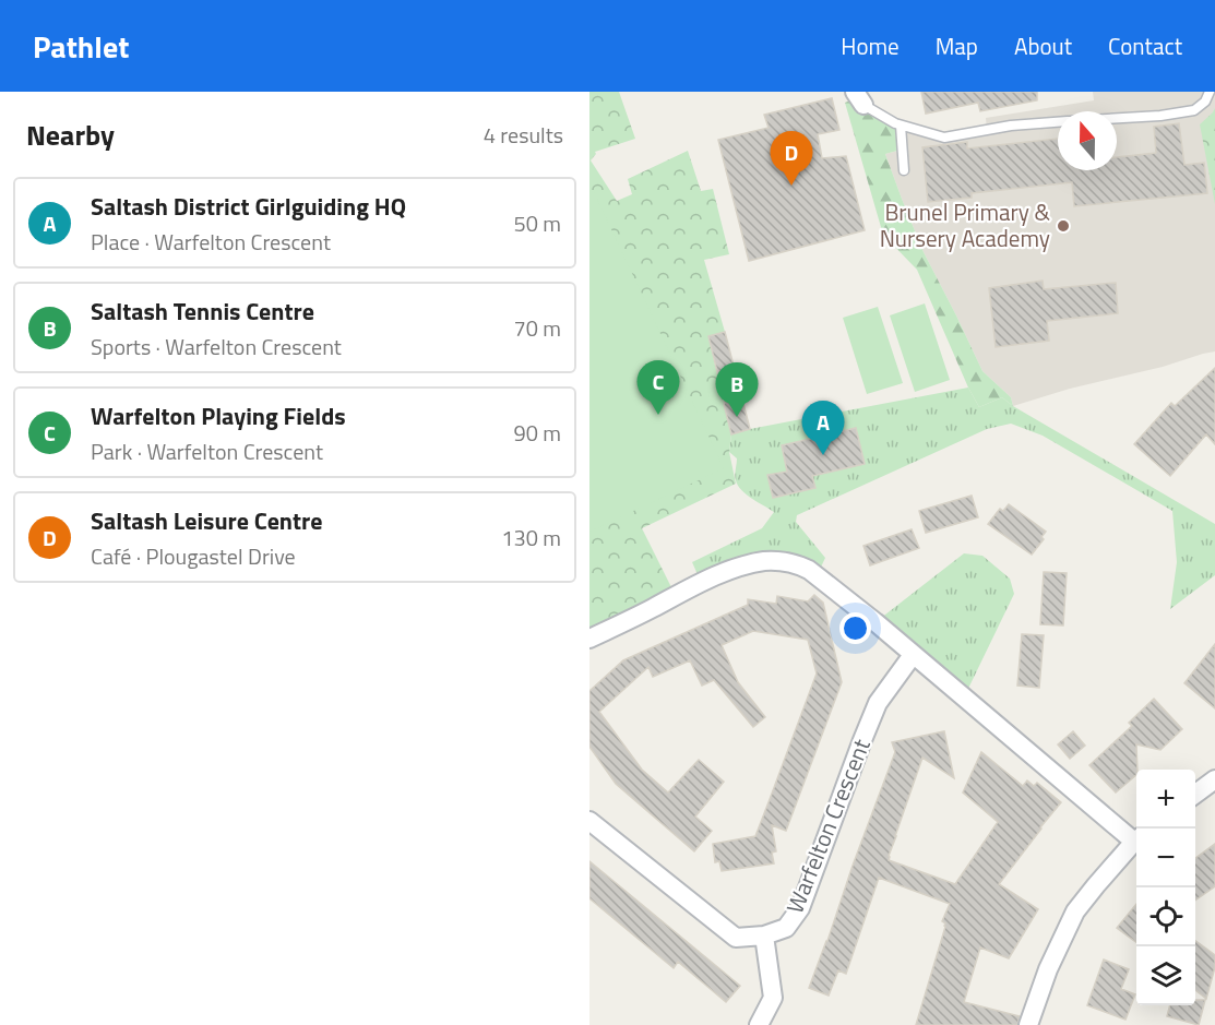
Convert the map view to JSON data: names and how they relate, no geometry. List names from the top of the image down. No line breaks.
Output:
{"streets":{"street":["Warfelton Crescent"]},"places":["Brunel Primary & Nursery Academy"],"north":"top","page":{"header":"Pathlet","nav":["Home","Map","About","Contact"],"heading":["Nearby","4 results"],"pins":["D","C","B","A"],"list":[{"mark":"A","name":"Saltash District Girlguiding HQ","note":"Place · Warfelton Crescent","value":"50 m"},{"mark":"B","name":"Saltash Tennis Centre","note":"Sports · Warfelton Crescent","value":"70 m"},{"mark":"C","name":"Warfelton Playing Fields","note":"Park · Warfelton Crescent","value":"90 m"},{"mark":"D","name":"Saltash Leisure Centre","note":"Café · Plougastel Drive","value":"130 m"}],"map_buttons":["+","−"]}}
